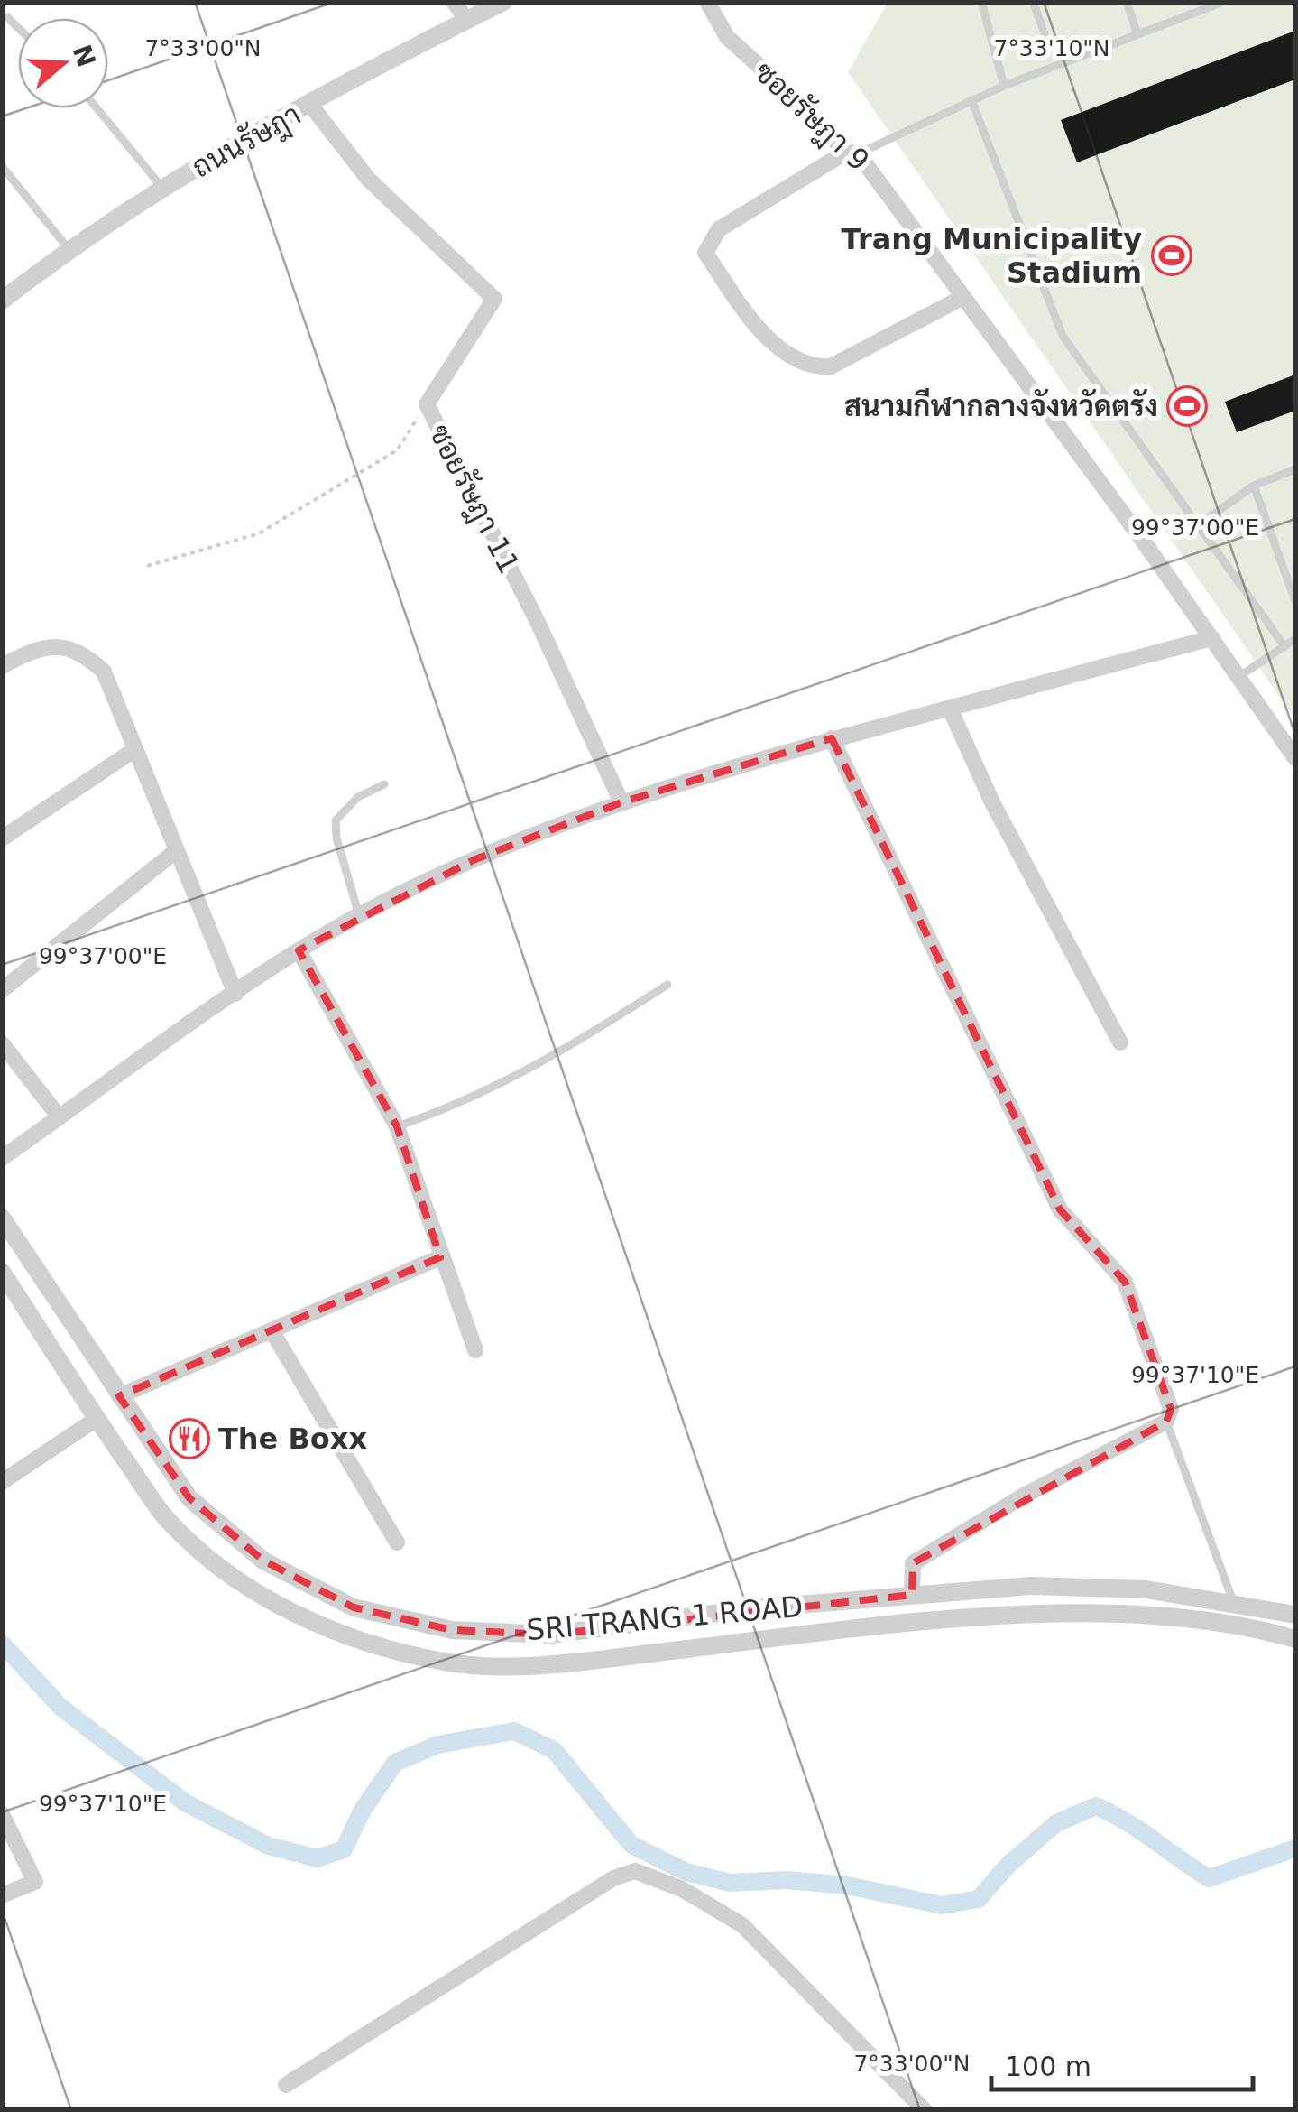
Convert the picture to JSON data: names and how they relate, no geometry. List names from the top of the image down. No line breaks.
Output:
{"streets":{"street":["ซอยรัษฎา 9","ถนนรัษฎา","ซอยรัษฎา 11","SRI TRANG 1 ROAD"]},"crossings":[["ถนนรัษฎา","ซอยรัษฎา 11"]],"places":{"sports":["Trang Municipality Stadium","สนามกีฬากลางจังหวัดตรัง"],"restaurant":["The Boxx"]},"scale_bar":"100 m","north":"right","coordinates":["7°33'00\"N","7°33'10\"N","99°37'00\"E","99°37'10\"E"]}
